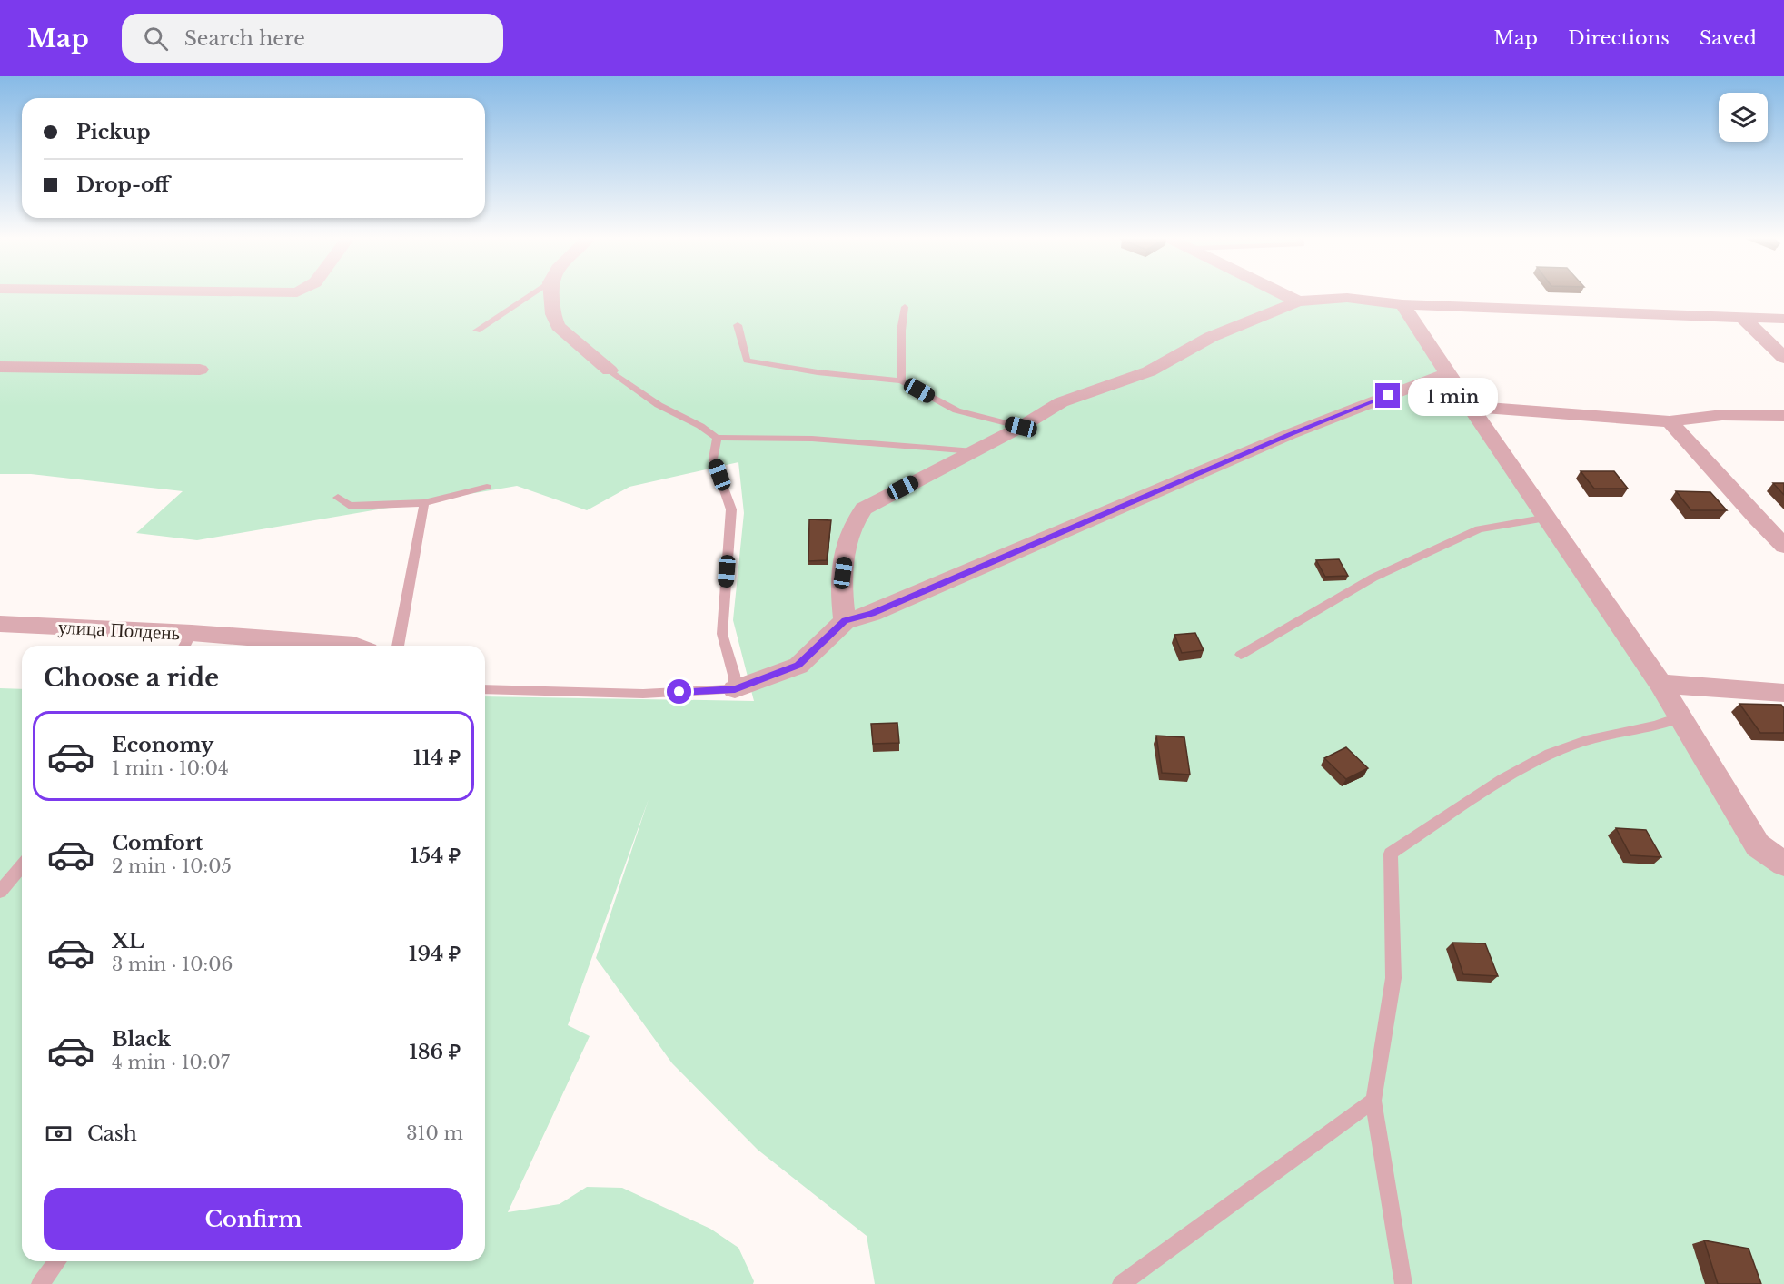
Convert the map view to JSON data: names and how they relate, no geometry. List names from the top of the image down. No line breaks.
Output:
{"streets":{"street":["улица Полдень"]},"page":{"header":"Map","search":"Search here","nav":["Map","Directions","Saved"],"banner":["Pickup","Drop-off"],"bubble":"1 min","heading":"Choose a ride","list":[{"name":"Economy","note":"1 min · 10:04","value":"114 ₽"},{"name":"Comfort","note":"2 min · 10:05","value":"154 ₽"},{"name":"XL","note":"3 min · 10:06","value":"194 ₽"},{"name":"Black","note":"4 min · 10:07","value":"186 ₽"}],"pay":["Cash","310 m"],"buttons":"Confirm"}}
